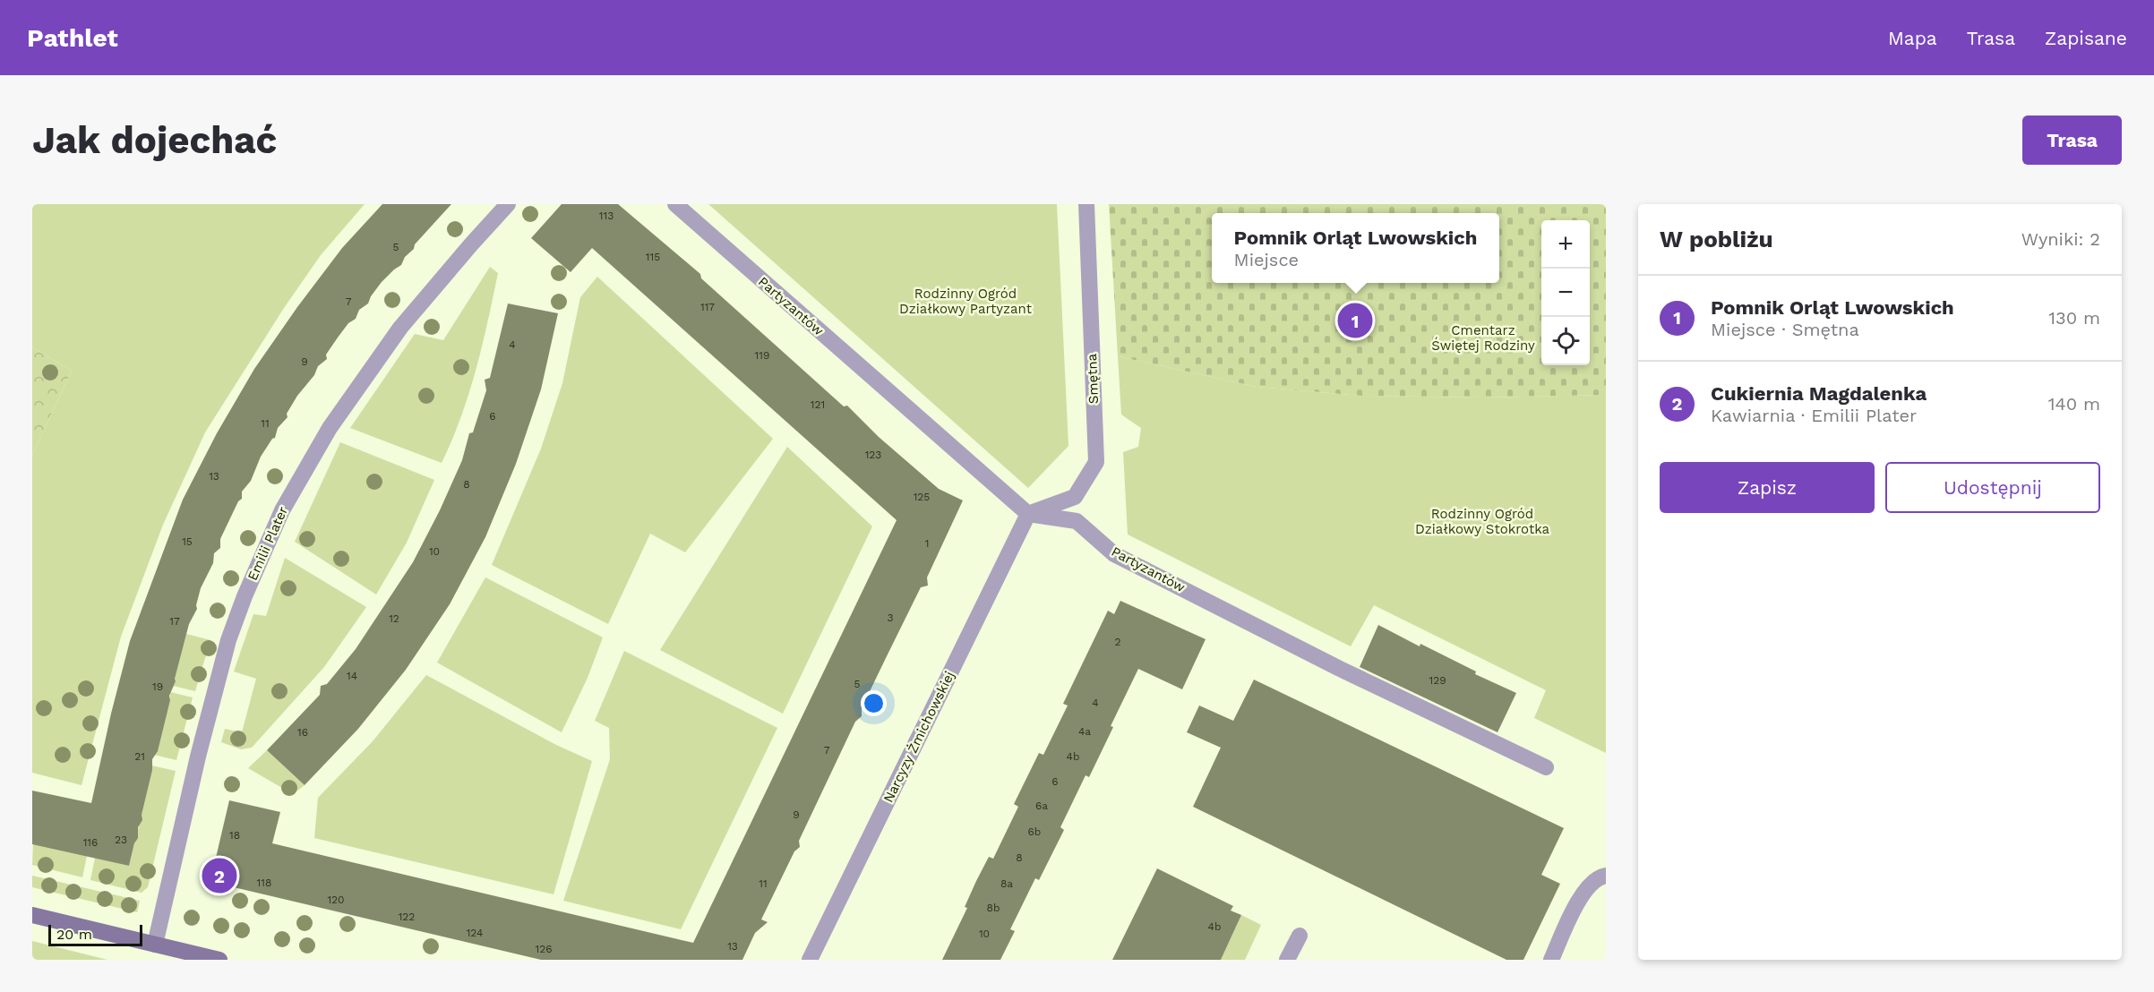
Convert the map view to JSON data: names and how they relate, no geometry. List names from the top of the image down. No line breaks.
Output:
{"streets":{"street":["Partyzantów","Smętna","Emilii Plater","Narcyzy Żmichowskiej"]},"crossings":[["Partyzantów","Smętna"],["Partyzantów","Narcyzy Żmichowskiej"],["Smętna","Narcyzy Żmichowskiej"]],"parks":["Rodzinny Ogród Działkowy Partyzant","Cmentarz Świętej Rodziny","Rodzinny Ogród Działkowy Stokrotka"],"house_numbers":["113","5","115","7","117","4","119","9","121","6","11","123","13","8","125","15","1","10","3","12","17","2","14","129","5","19","4","4a","16","7","21","4b","6","6a","9","6b","18","23","116","8","118","11","8a","120","8b","122","4b","124","10","13","126"],"scale_bar":"20 m","page":{"header":"Pathlet","nav":["Mapa","Trasa","Zapisane"],"buttons":["Trasa",["Zapisz","Udostępnij"]],"title":"Jak dojechać","heading":["W pobliżu","Wyniki: 2"],"popup":["Pomnik Orląt Lwowskich","Miejsce"],"map_buttons":["+","−"],"list":[{"mark":"1","name":"Pomnik Orląt Lwowskich","note":"Miejsce · Smętna","value":"130 m"},{"mark":"2","name":"Cukiernia Magdalenka","note":"Kawiarnia · Emilii Plater","value":"140 m"}],"pins":["1","2"],"scale":"20 m"}}
